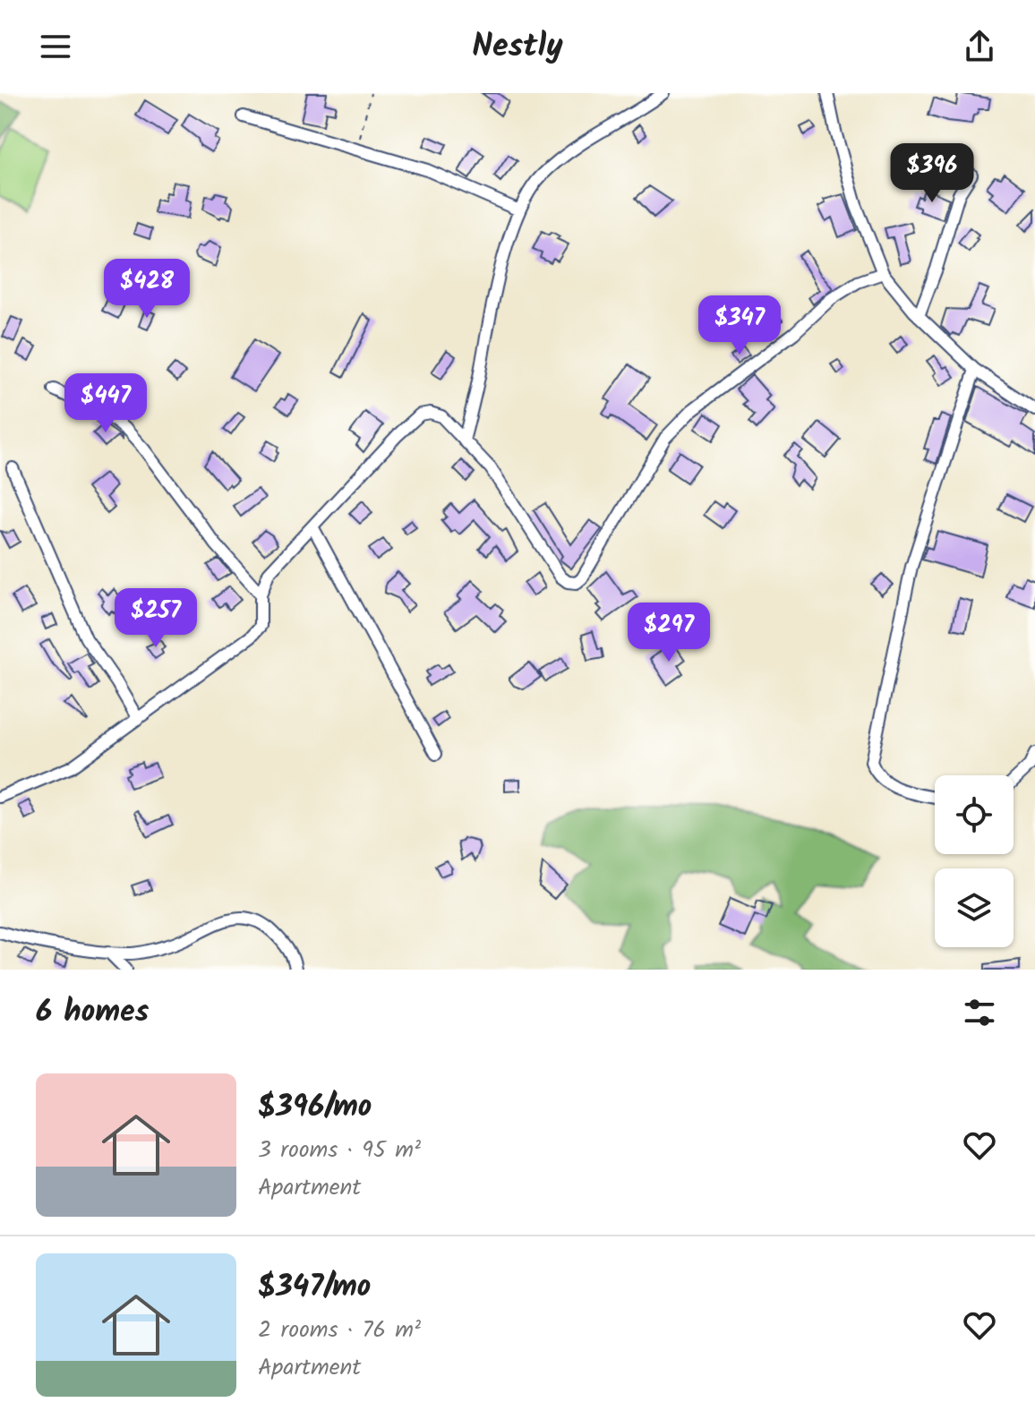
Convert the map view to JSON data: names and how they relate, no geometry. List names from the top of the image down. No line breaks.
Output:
{"page":{"header":"Nestly","price":["$396","$428","$347","$447","$257","$297"],"heading":"6 homes","list":[{"name":"$396/mo","note":"3 rooms · 95 m² · Apartment"},{"name":"$347/mo","note":"2 rooms · 76 m² · Apartment"}]}}
